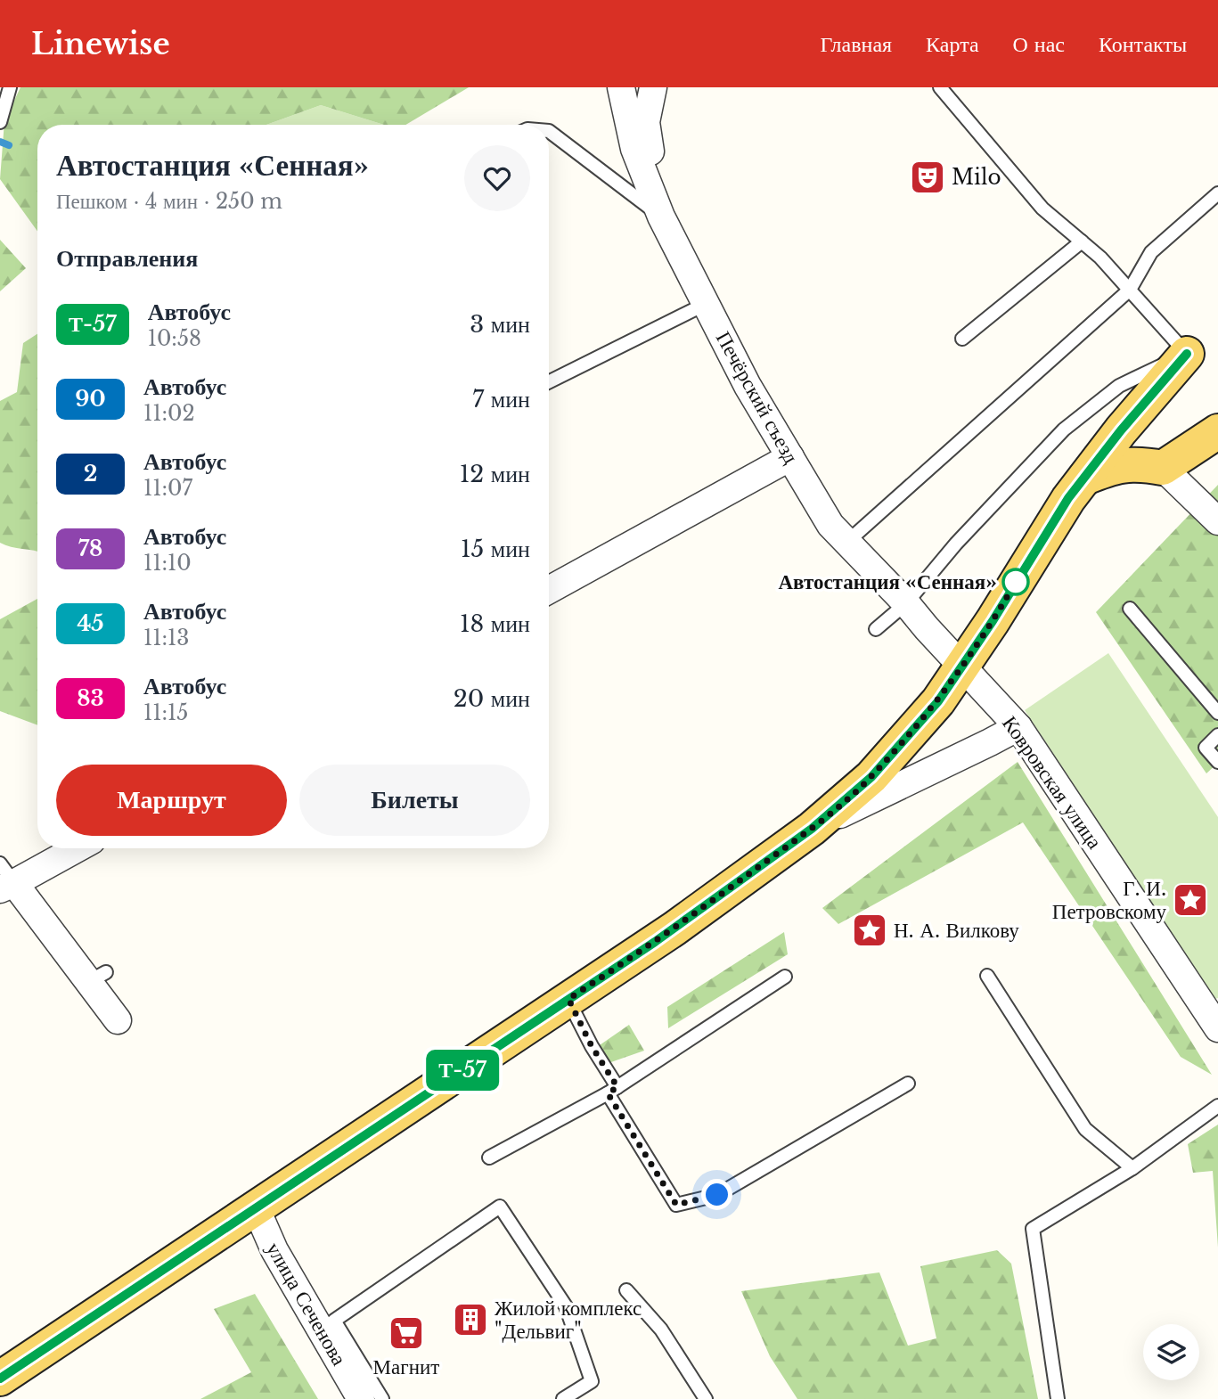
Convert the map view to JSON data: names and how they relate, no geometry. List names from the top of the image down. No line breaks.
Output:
{"streets":{"street":["Печёрский съезд","Ковровская улица","улица Сеченова"]},"crossings":[["Печёрский съезд","Ковровская улица"]],"places":{"theatre":["Milo"],"other":["Автостанция «Сенная»"],"place":["Г. И. Петровскому","Н. А. Вилкову"],"building":["Жилой комплекс \"Дельвиг\""],"supermarket":["Магнит"]},"lines":["bus line Т-57"],"page":{"header":"Linewise","nav":["Главная","Карта","О нас","Контакты"],"on_map":"Т-57","heading":[["Автостанция «Сенная»","Пешком · 4 мин · 250 m"],"Отправления"],"list":[{"mark":"Т-57","name":"Автобус","note":"10:58","value":"3 мин"},{"mark":"90","name":"Автобус","note":"11:02","value":"7 мин"},{"mark":"2","name":"Автобус","note":"11:07","value":"12 мин"},{"mark":"78","name":"Автобус","note":"11:10","value":"15 мин"},{"mark":"45","name":"Автобус","note":"11:13","value":"18 мин"},{"mark":"83","name":"Автобус","note":"11:15","value":"20 мин"}],"buttons":["Маршрут","Билеты"]}}
